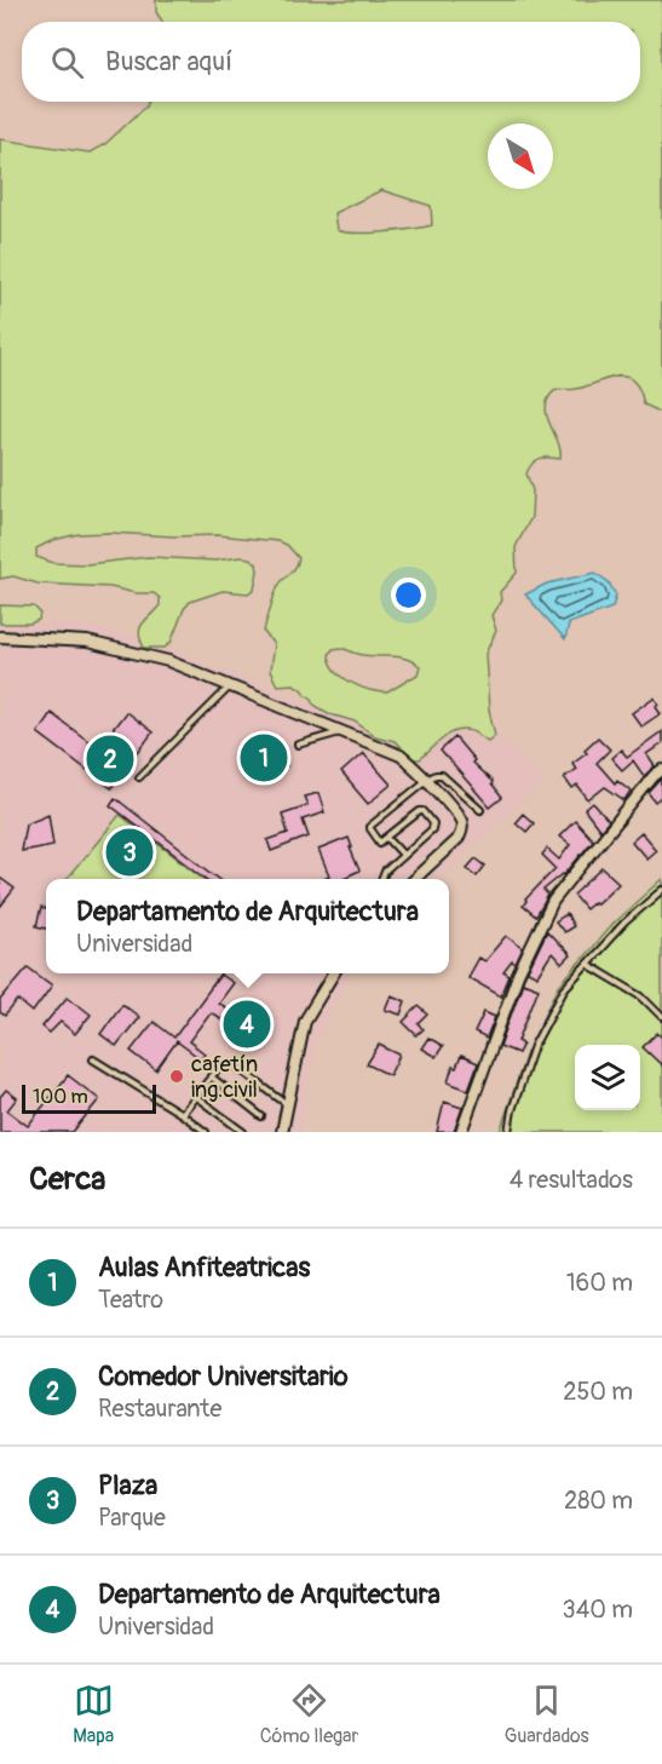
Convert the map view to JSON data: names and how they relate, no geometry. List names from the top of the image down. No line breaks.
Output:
{"places":["cafetín ing.civil"],"scale_bar":"100 m","north":"bottom right","page":{"search":"Buscar aquí","pins":["1","2","3","4"],"popup":["Departamento de Arquitectura","Universidad"],"scale":"100 m","heading":["Cerca","4 resultados"],"list":[{"mark":"1","name":"Aulas Anfiteatricas","note":"Teatro","value":"160 m"},{"mark":"2","name":"Comedor Universitario","note":"Restaurante","value":"250 m"},{"mark":"3","name":"Plaza","note":"Parque","value":"280 m"},{"mark":"4","name":"Departamento de Arquitectura","note":"Universidad","value":"340 m"}],"nav":["Mapa","Cómo llegar","Guardados"]}}
